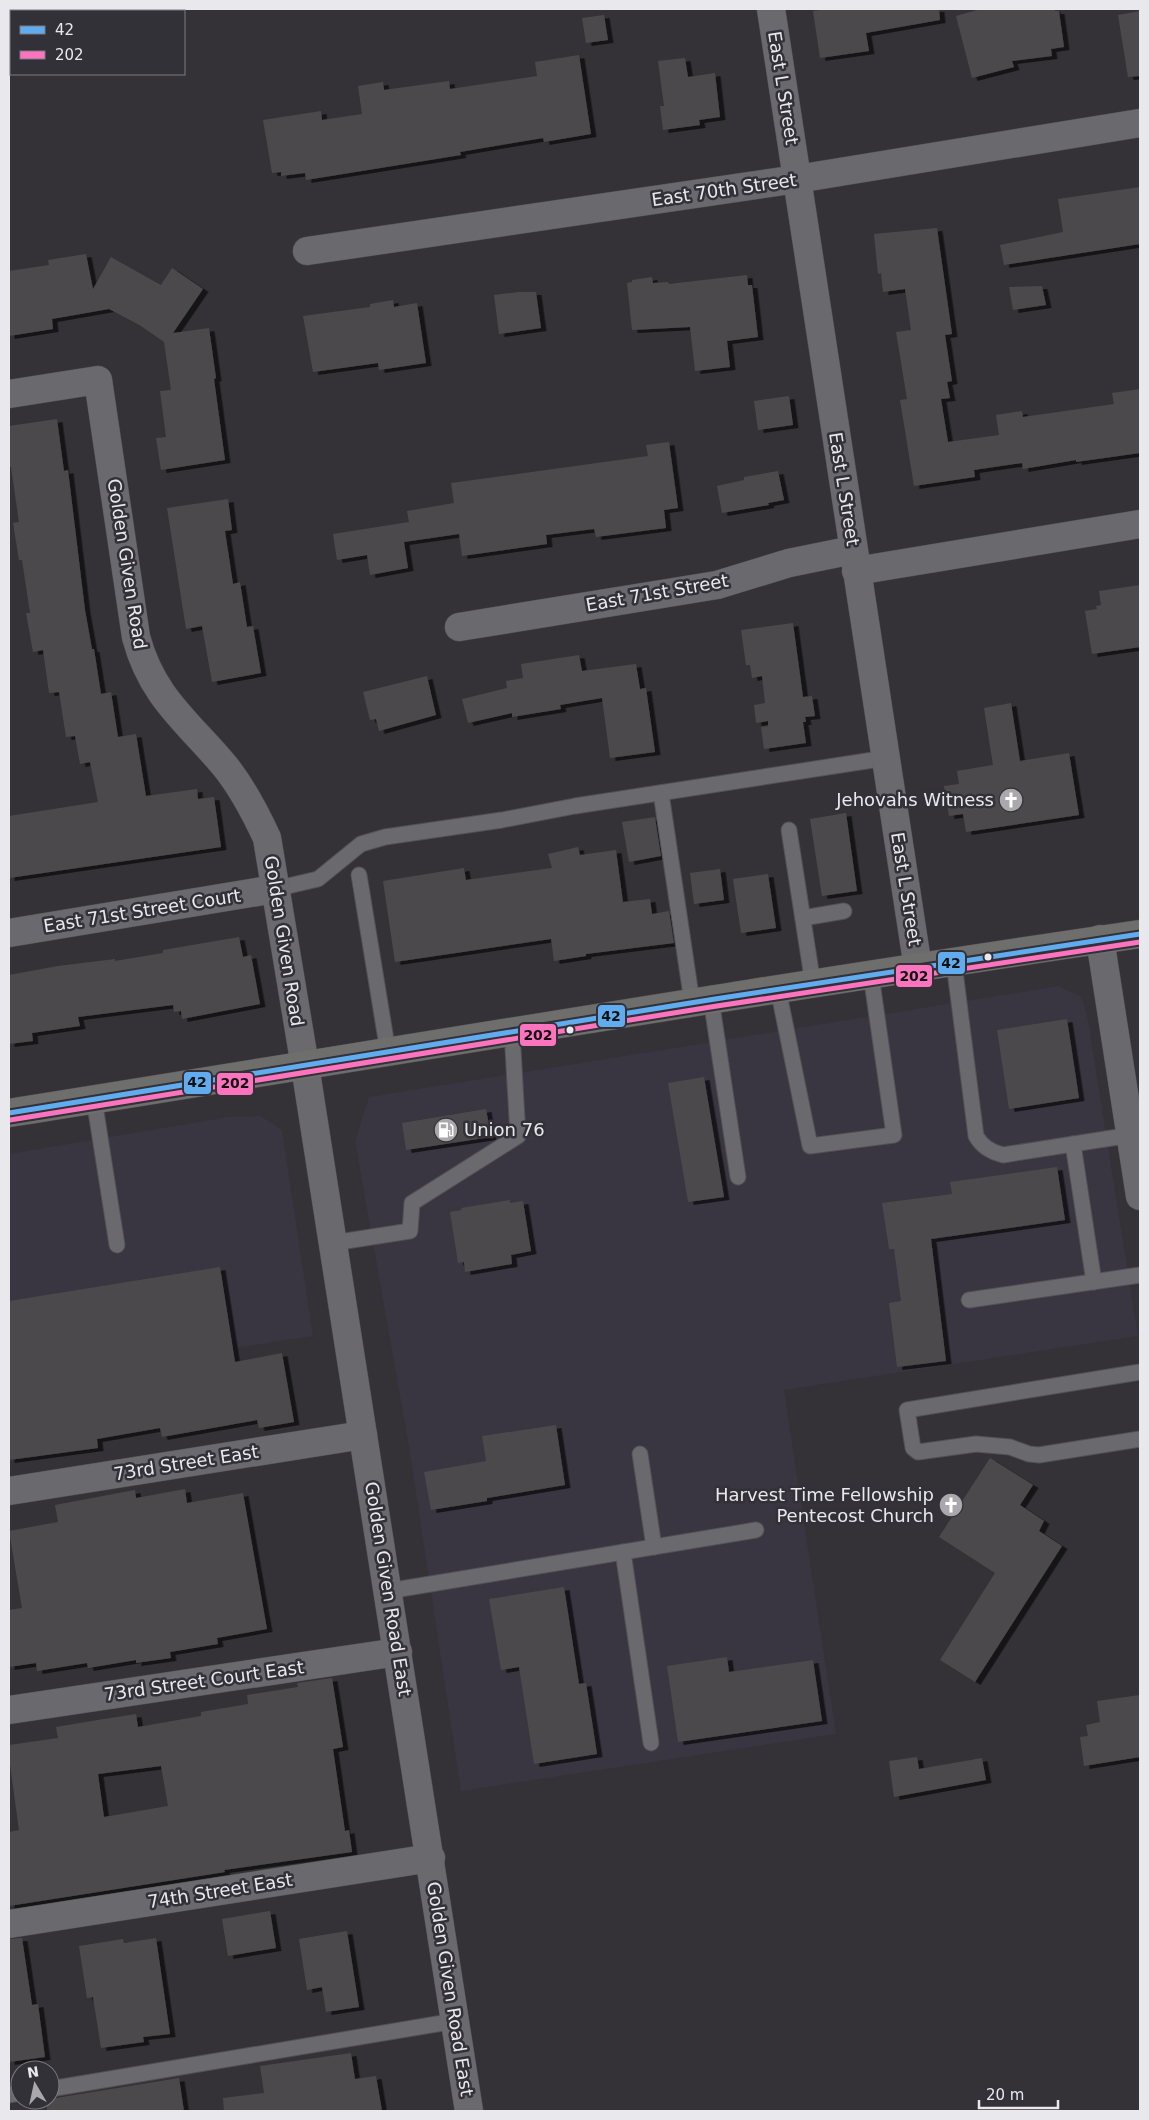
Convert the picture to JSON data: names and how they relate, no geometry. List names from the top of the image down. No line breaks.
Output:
{"streets":{"street":["East L Street","East 70th Street","Golden Given Road","East 71st Street","East 71st Street Court","73rd Street East","Golden Given Road East","73rd Street Court East","74th Street East"]},"crossings":[["East L Street","East 70th Street"],["East L Street","East 71st Street"],["Golden Given Road","East 71st Street Court"],["Golden Given Road","Golden Given Road East"],["73rd Street East","Golden Given Road East"],["Golden Given Road East","73rd Street Court East"],["Golden Given Road East","74th Street East"]],"places":{"church":["Jehovahs Witness","Harvest Time Fellowship Pentecost Church"],"fuel station":["Union 76"]},"lines":["transit line 42","transit line 202"],"legend":["42","202"],"scale_bar":"20 m","north":"top"}
